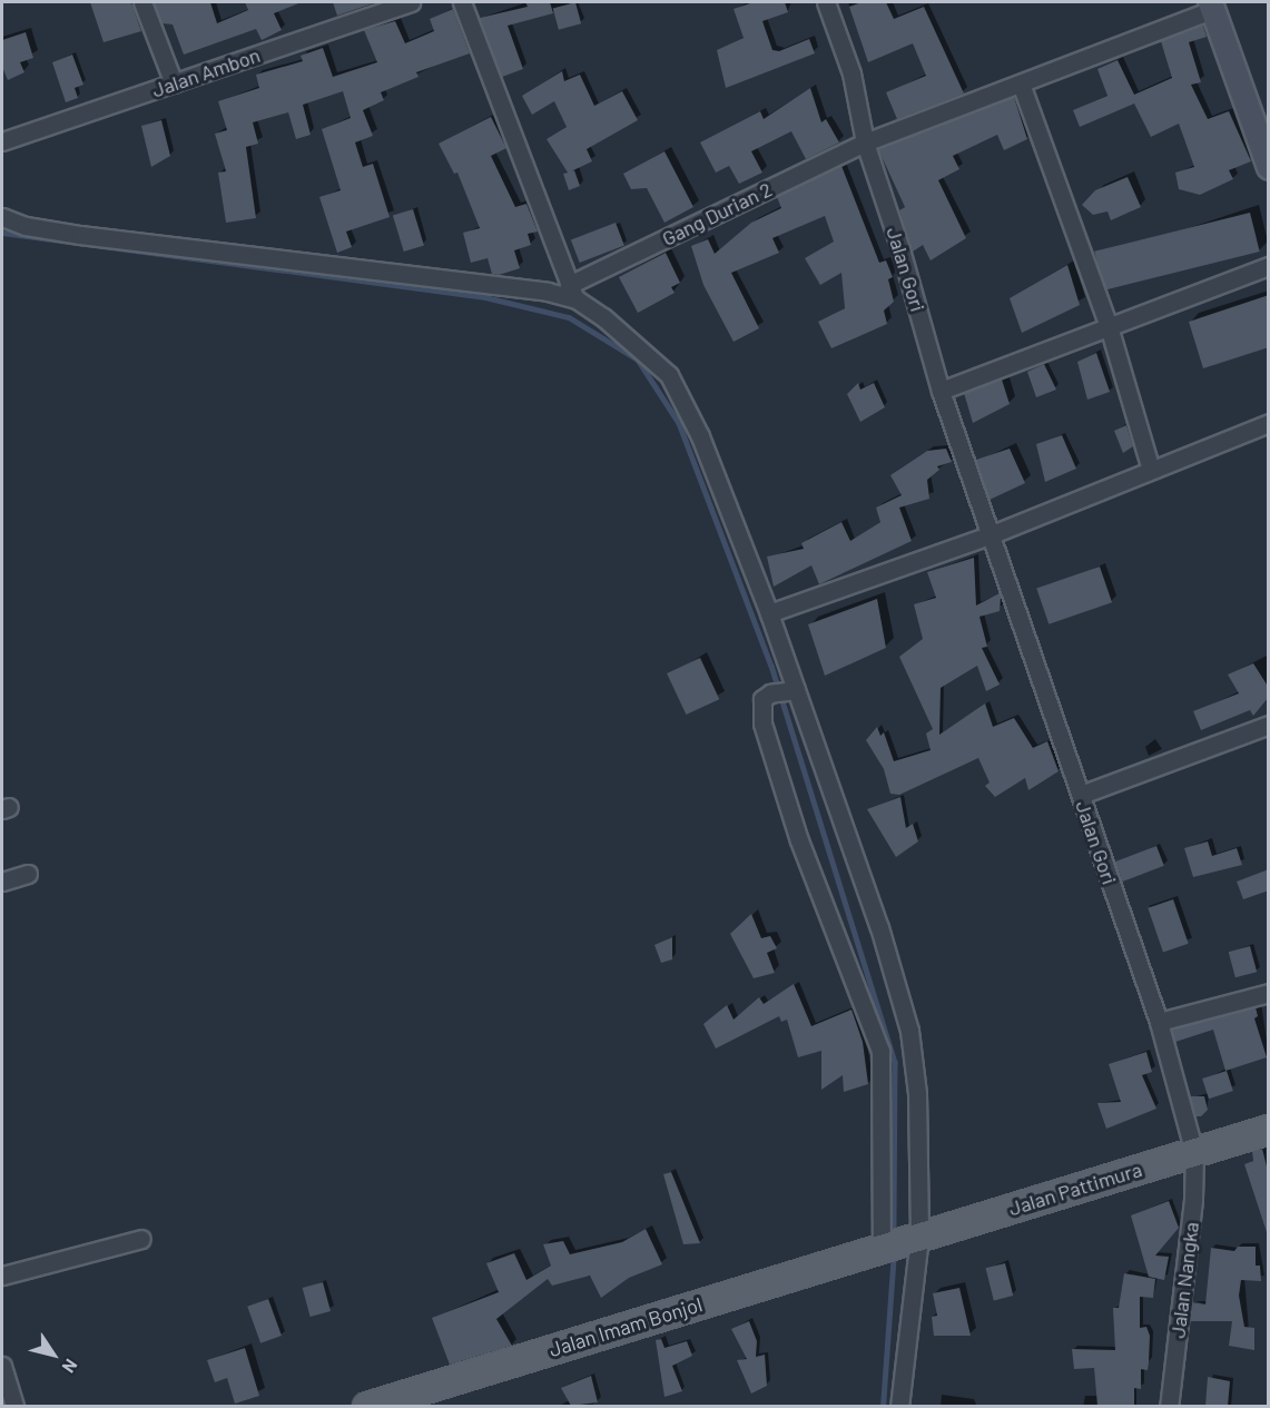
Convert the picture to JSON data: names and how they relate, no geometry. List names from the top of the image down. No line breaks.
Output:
{"streets":{"main road":["Jalan Pattimura","Jalan Imam Bonjol"],"street":["Jalan Ambon","Gang Durian 2","Jalan Gori","Jalan Nangka"]},"crossings":[["Gang Durian 2","Jalan Gori"],["Jalan Gori","Jalan Pattimura"],["Jalan Gori","Jalan Nangka"],["Jalan Pattimura","Jalan Nangka"],["Jalan Pattimura","Jalan Imam Bonjol"]],"north":"bottom right"}
